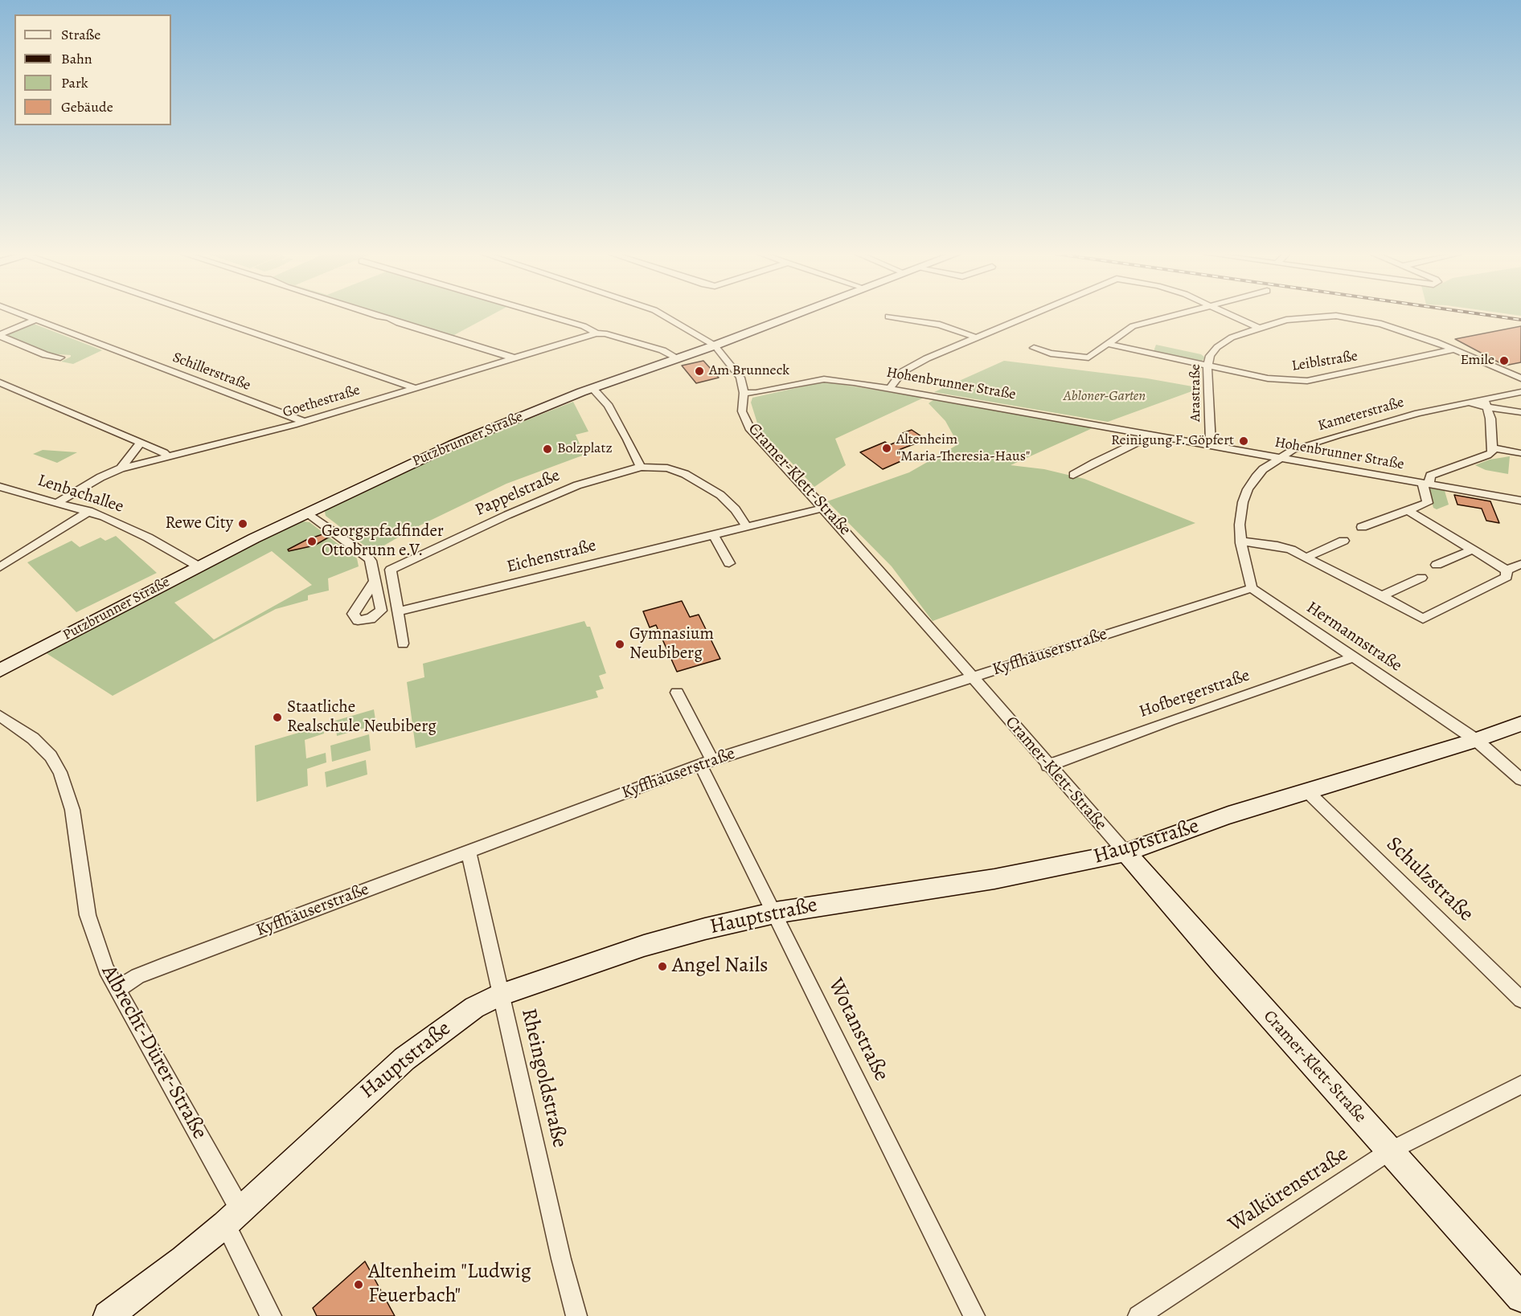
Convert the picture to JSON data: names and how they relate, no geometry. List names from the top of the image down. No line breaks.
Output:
{"streets":{"street":["Leiblstraße","Schillerstraße","Hohenbrunner Straße","Arastraße","Goethestraße","Kameterstraße","Putzbrunner Straße","Cramer-Klett-Straße","Pappelstraße","Lenbachallee","Eichenstraße","Hermannstraße","Kyffhäuserstraße","Hofbergerstraße","Hauptstraße","Schulzstraße","Wotanstraße","Albrecht-Dürer-Straße","Rheingoldstraße","Walkürenstraße"]},"crossings":[["Leiblstraße","Arastraße"],["Schillerstraße","Goethestraße"],["Hohenbrunner Straße","Arastraße"],["Hohenbrunner Straße","Kameterstraße"],["Hohenbrunner Straße","Cramer-Klett-Straße"],["Goethestraße","Lenbachallee"],["Putzbrunner Straße","Cramer-Klett-Straße"],["Putzbrunner Straße","Lenbachallee"],["Cramer-Klett-Straße","Eichenstraße"],["Cramer-Klett-Straße","Kyffhäuserstraße"],["Cramer-Klett-Straße","Hofbergerstraße"],["Cramer-Klett-Straße","Hauptstraße"],["Cramer-Klett-Straße","Walkürenstraße"],["Pappelstraße","Eichenstraße"],["Hermannstraße","Kyffhäuserstraße"],["Hermannstraße","Hofbergerstraße"],["Hermannstraße","Hauptstraße"],["Kyffhäuserstraße","Wotanstraße"],["Kyffhäuserstraße","Albrecht-Dürer-Straße"],["Kyffhäuserstraße","Rheingoldstraße"],["Hauptstraße","Schulzstraße"],["Hauptstraße","Wotanstraße"],["Hauptstraße","Albrecht-Dürer-Straße"],["Hauptstraße","Rheingoldstraße"]],"parks":["Abloner-Garten"],"places":["Emile","Am Brunneck","Reinigung F. Göpfert","Altenheim \"Maria-Theresia-Haus\"","Bolzplatz","Rewe City","Georgspfadfinder Ottobrunn e.V.","Gymnasium Neubiberg","Staatliche Realschule Neubiberg","Angel Nails","Altenheim \"Ludwig Feuerbach\""],"legend":["Straße","Bahn","Park","Gebäude"]}
